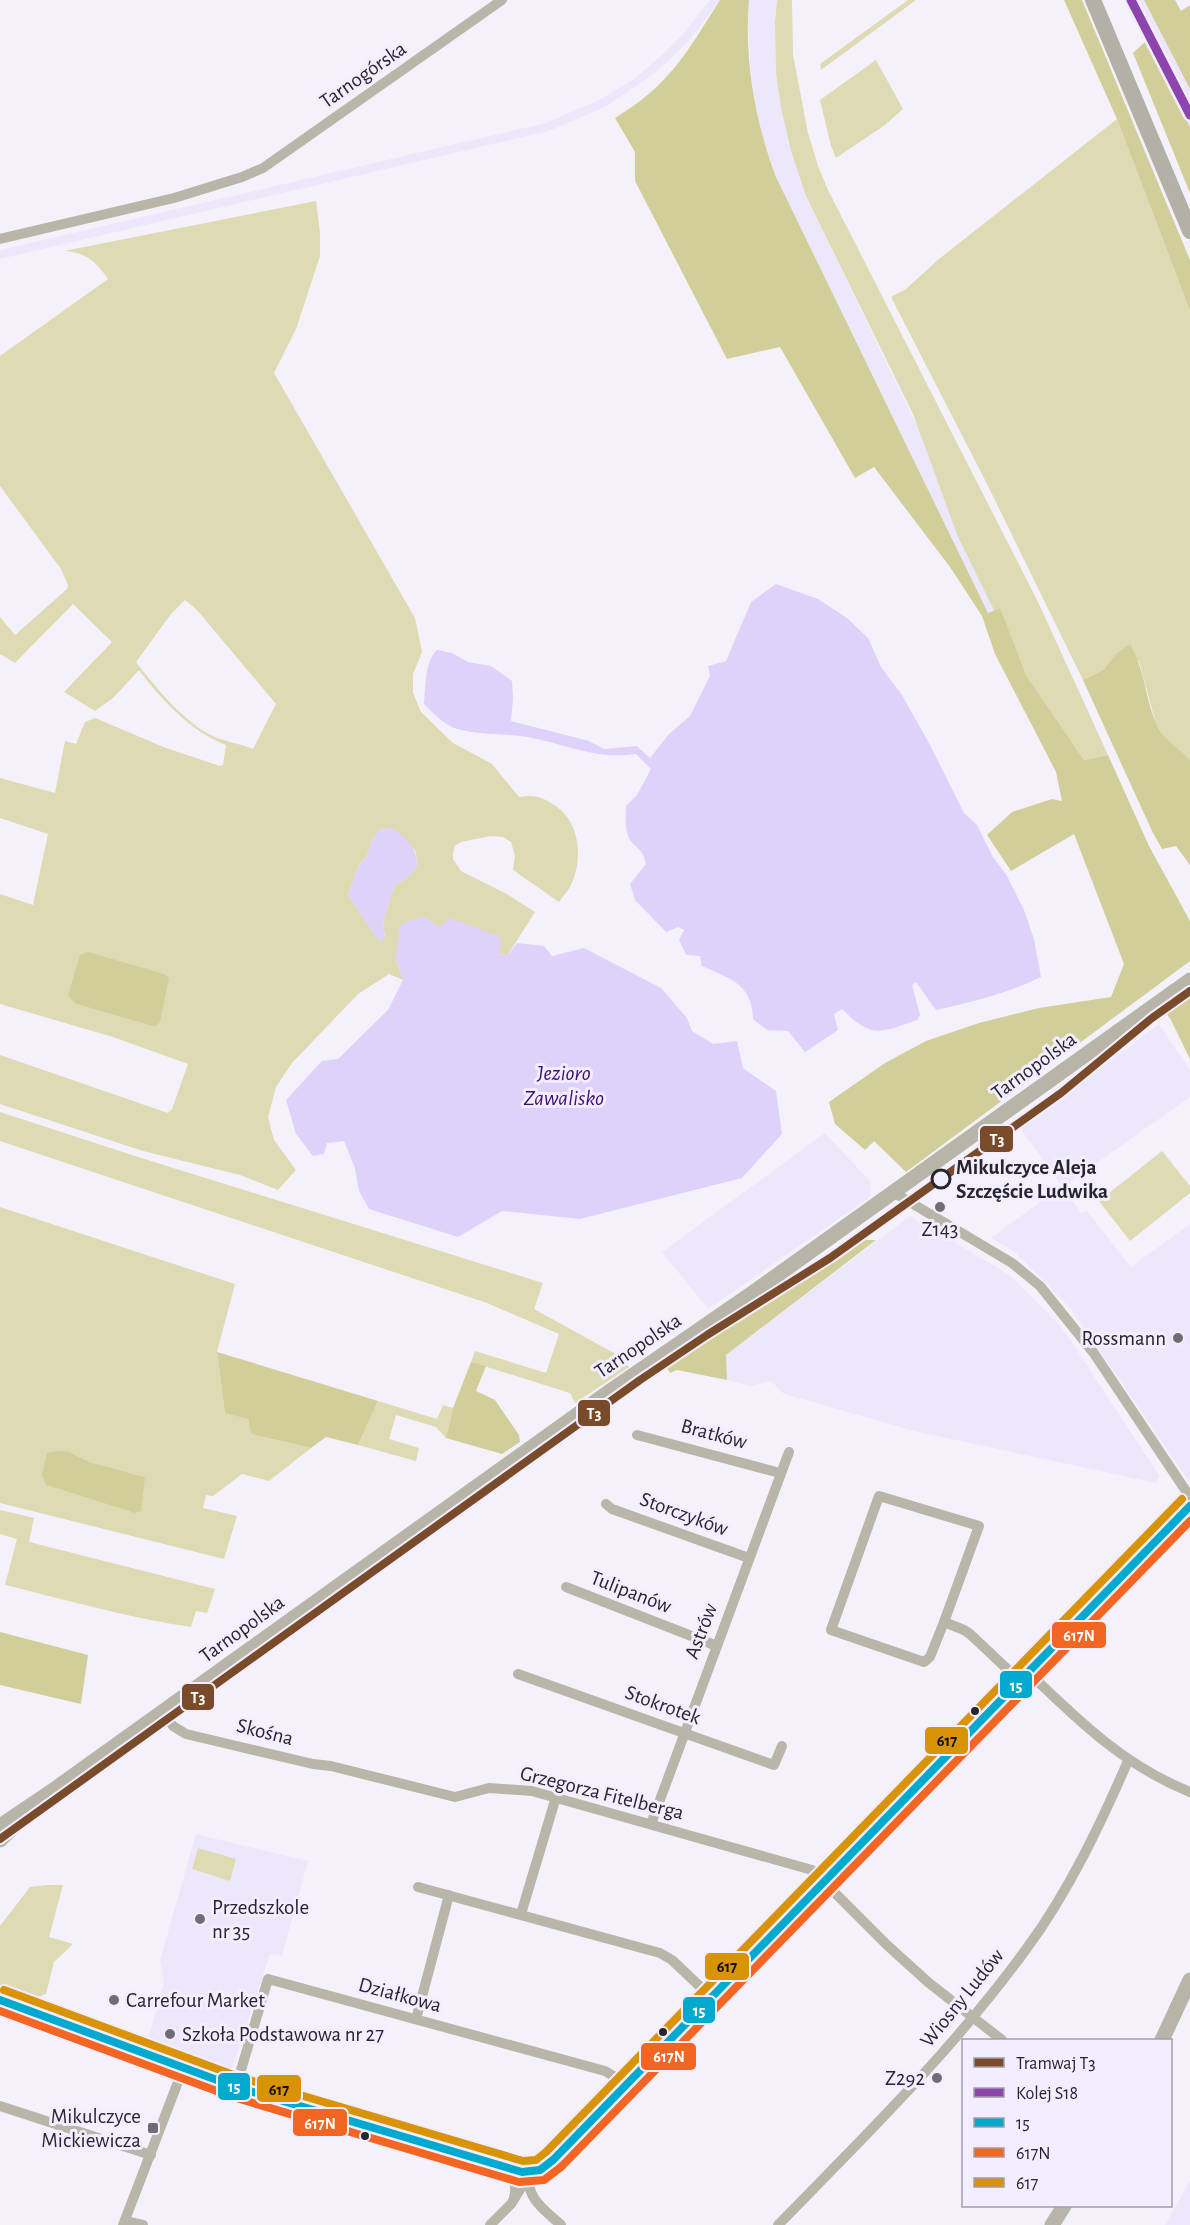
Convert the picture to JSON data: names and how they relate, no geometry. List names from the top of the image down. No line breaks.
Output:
{"streets":{"street":["Tarnogórska","Tarnopolska","Bratków","Storczyków","Tulipanów","Astrów","Stokrotek","Skośna","Grzegorza Fitelberga","Działkowa","Wiosny Ludów"]},"crossings":[["Tarnopolska","Skośna"],["Bratków","Astrów"],["Storczyków","Astrów"],["Tulipanów","Astrów"],["Astrów","Stokrotek"],["Astrów","Grzegorza Fitelberga"],["Skośna","Grzegorza Fitelberga"],["Grzegorza Fitelberga","Wiosny Ludów"]],"water":["Jezioro Zawalisko"],"places":{"other":["Mikulczyce Aleja Szczęście Ludwika","Z143","Rossmann","Przedszkole nr 35","Carrefour Market","Szkoła Podstawowa nr 27","Z292"],"transit":["Mikulczyce Mickiewicza"]},"lines":["rail line S18","tram line T3","transit line 617","transit line 15","transit line 617N"],"legend":["Tramwaj T3","Kolej S18","15","617N","617"]}
